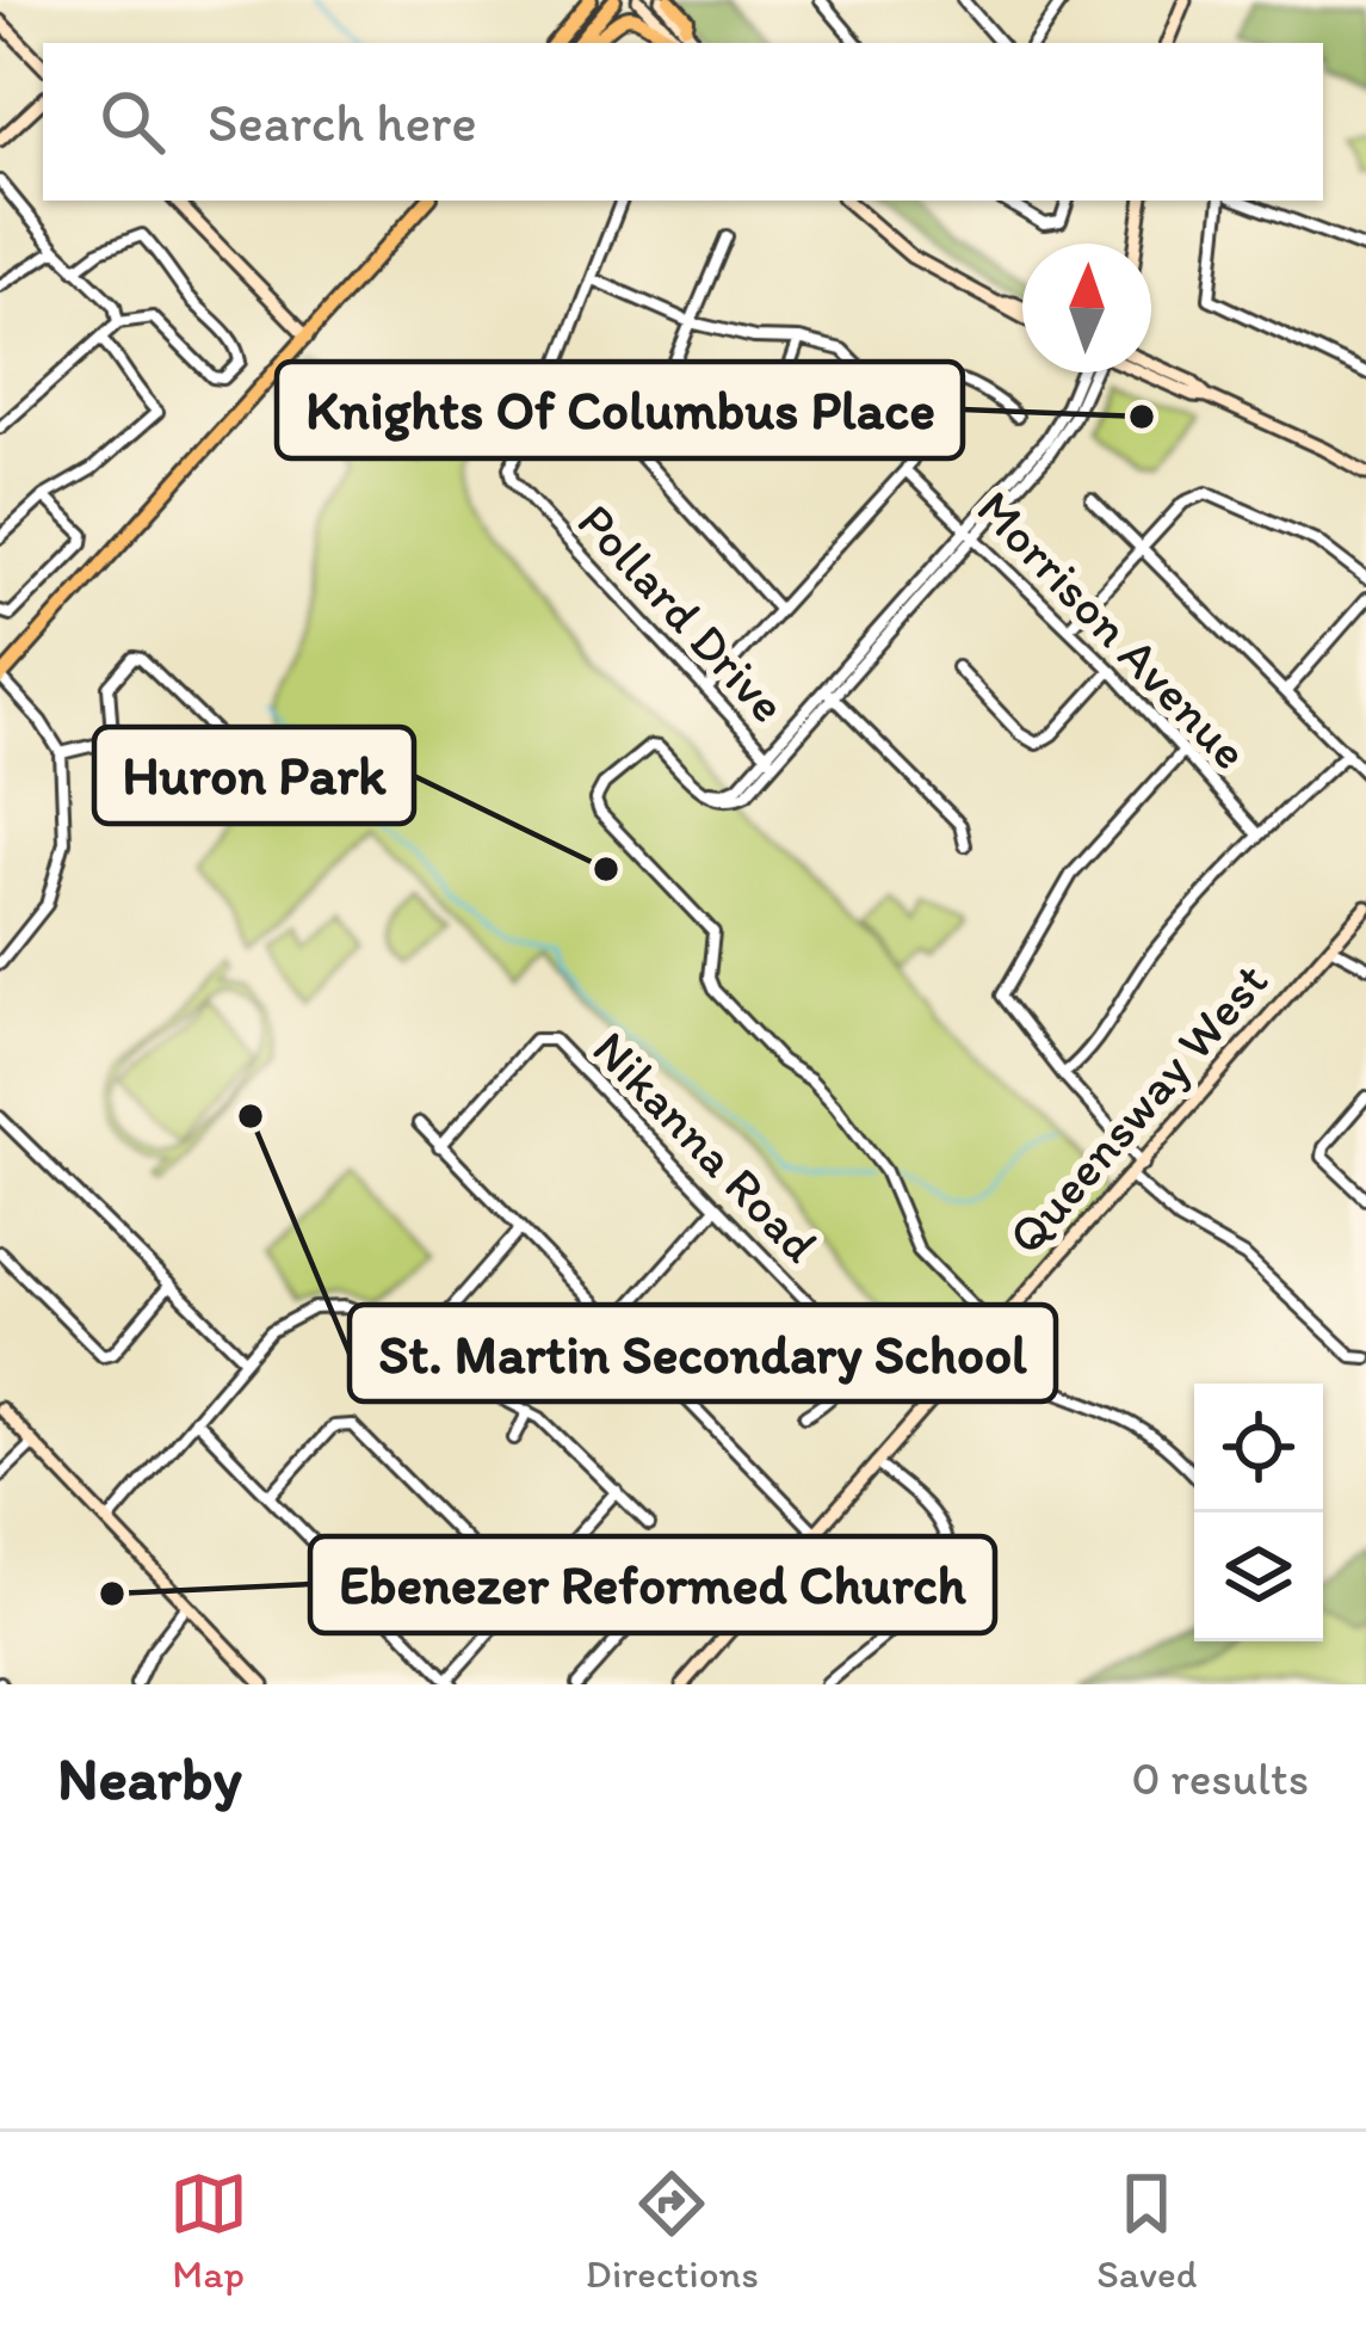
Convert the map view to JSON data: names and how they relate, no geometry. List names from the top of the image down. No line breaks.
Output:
{"streets":{"street":["Pollard Drive","Morrison Avenue","Queensway West","Nikanna Road"]},"places":["Knights Of Columbus Place","Huron Park","St. Martin Secondary School","Ebenezer Reformed Church"],"north":"top","page":{"search":"Search here","heading":["Nearby","0 results"],"nav":["Map","Directions","Saved"]}}
